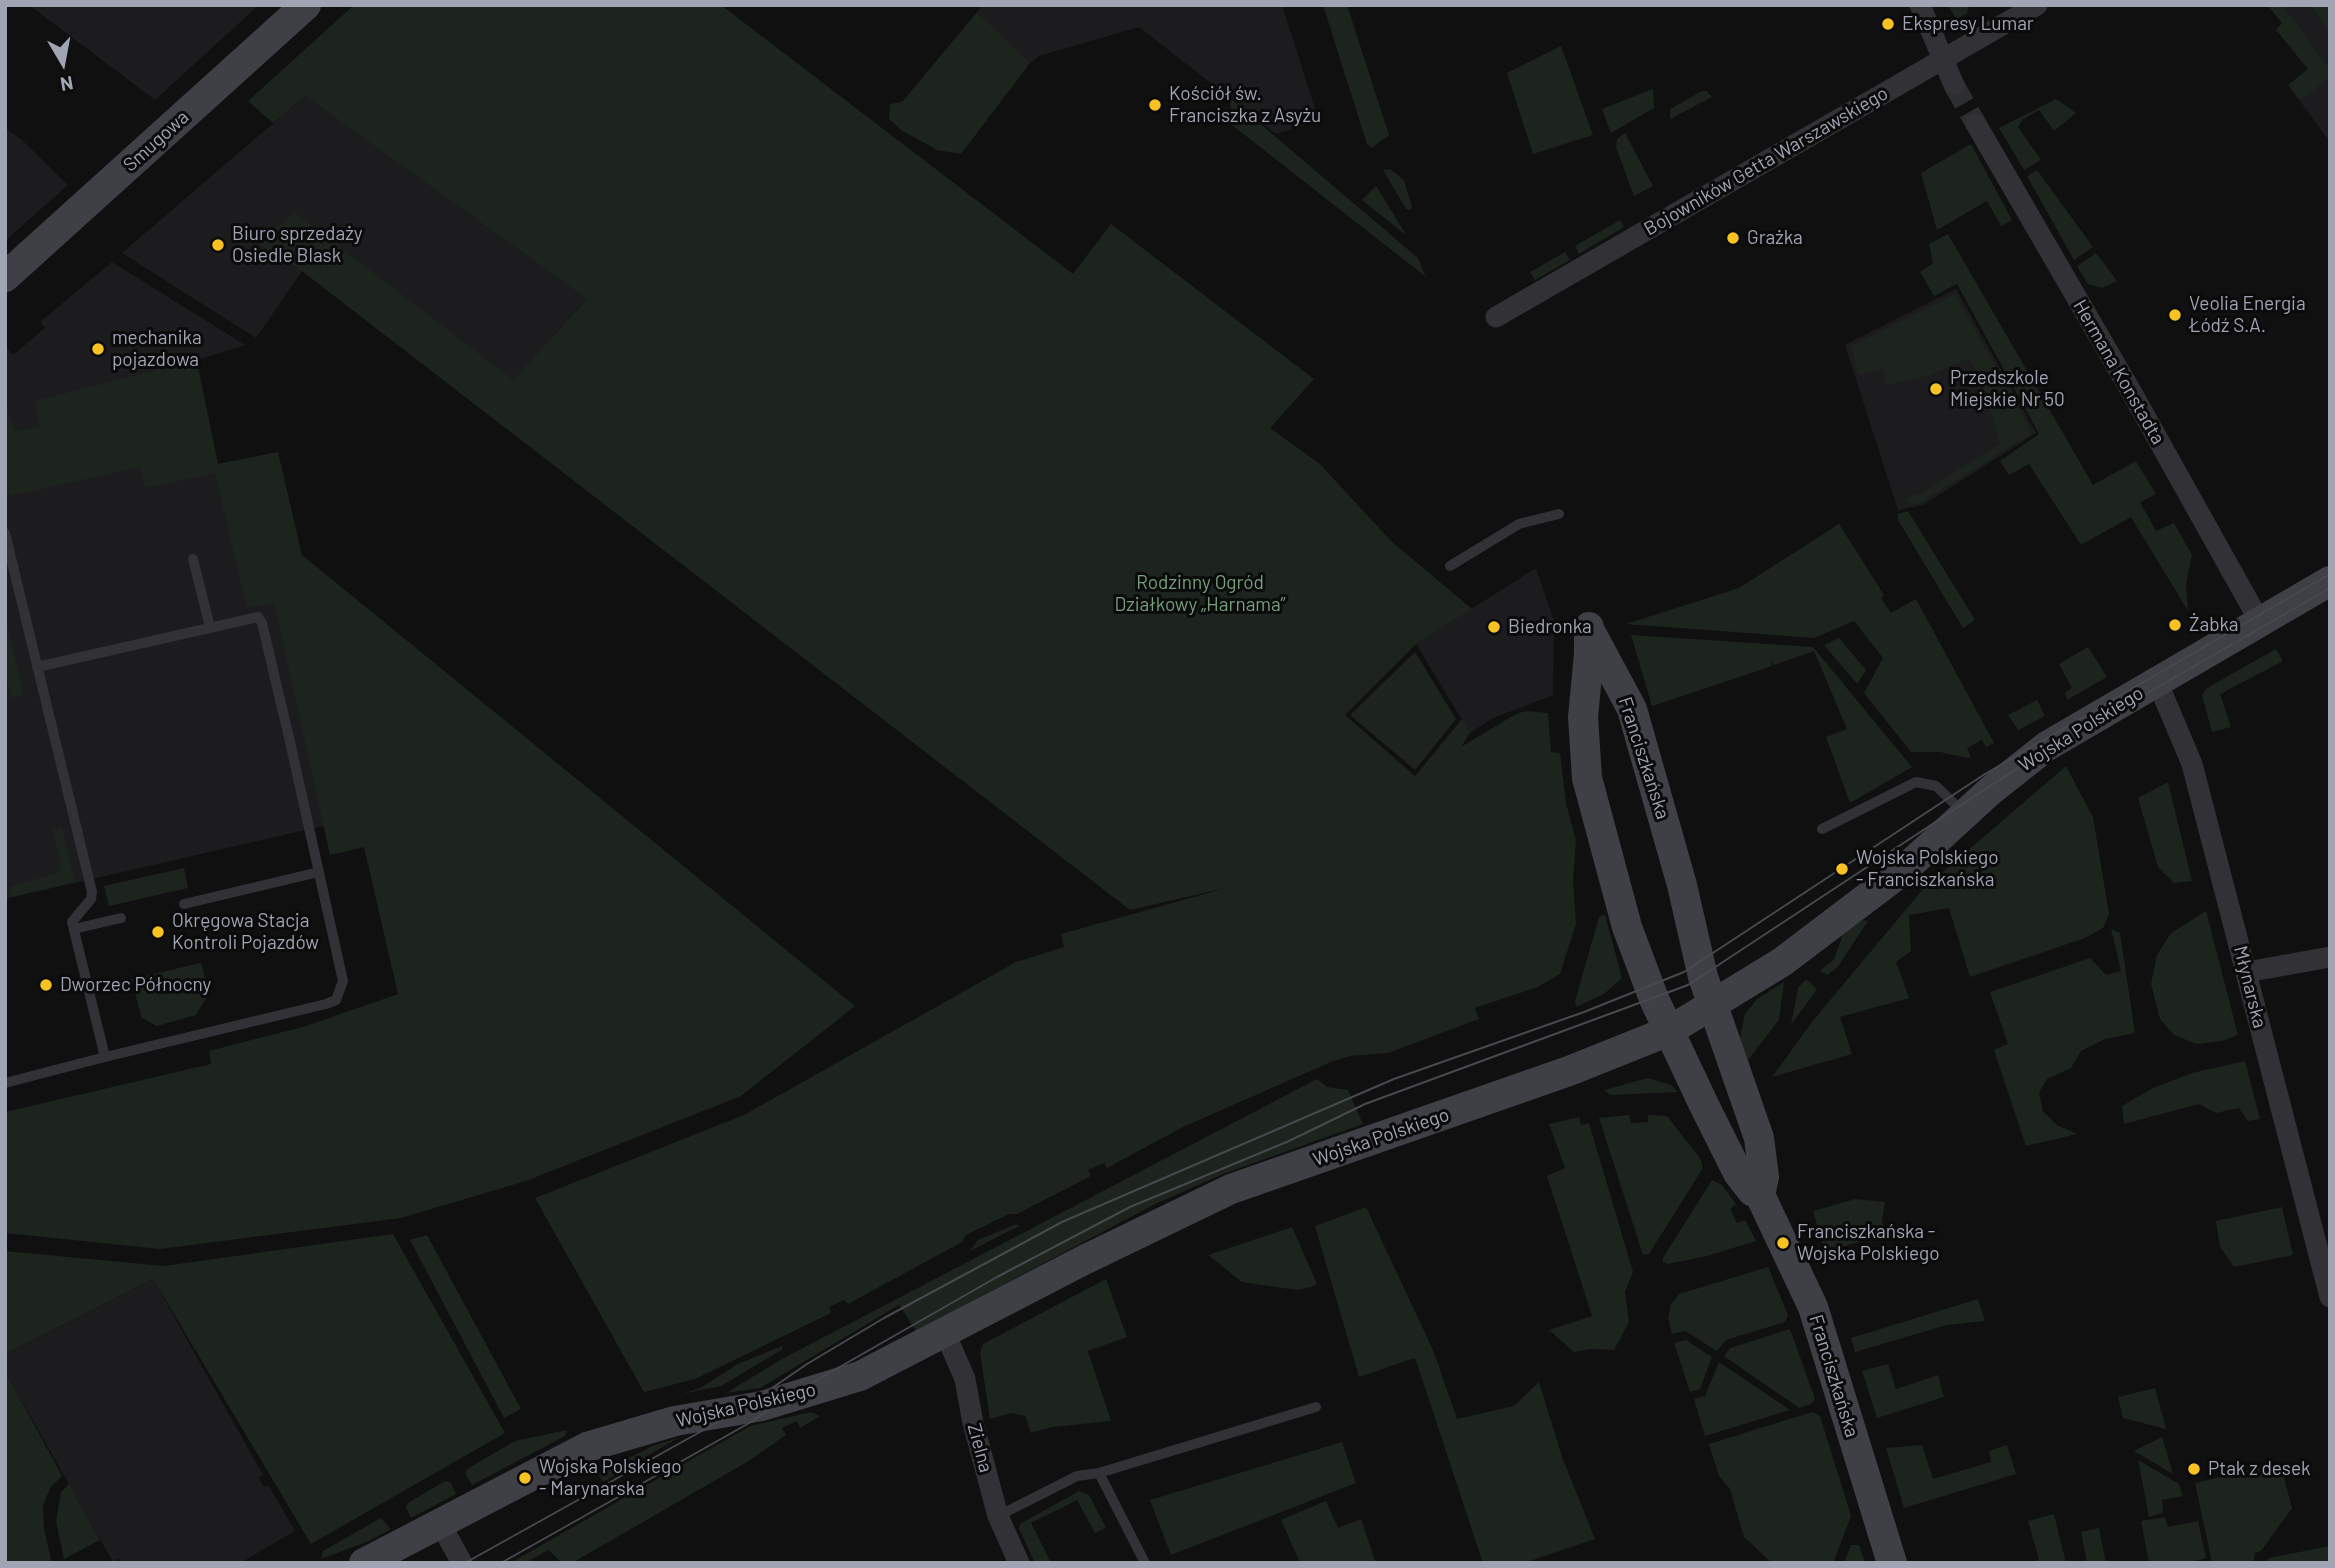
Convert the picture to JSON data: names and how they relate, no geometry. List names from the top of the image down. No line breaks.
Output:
{"streets":{"main road":["Smugowa","Wojska Polskiego","Franciszkańska"],"street":["Bojowników Getta Warszawskiego","Hermana Konstadta","Młynarska","Zielna"]},"crossings":[["Hermana Konstadta","Wojska Polskiego"],["Wojska Polskiego","Franciszkańska"],["Wojska Polskiego","Młynarska"],["Wojska Polskiego","Zielna"]],"parks":["Rodzinny Ogród Działkowy „Harnama”"],"places":["Ekspresy Lumar","Kościół św. Franciszka z Asyżu","Grażka","Biuro sprzedaży Osiedle Blask","Veolia Energia Łódź S.A.","mechanika pojazdowa","Przedszkole Miejskie Nr 50","Żabka","Biedronka","Wojska Polskiego - Franciszkańska","Okręgowa Stacja Kontroli Pojazdów","Dworzec Północny","Franciszkańska - Wojska Polskiego","Ptak z desek","Wojska Polskiego - Marynarska"],"north":"bottom"}
